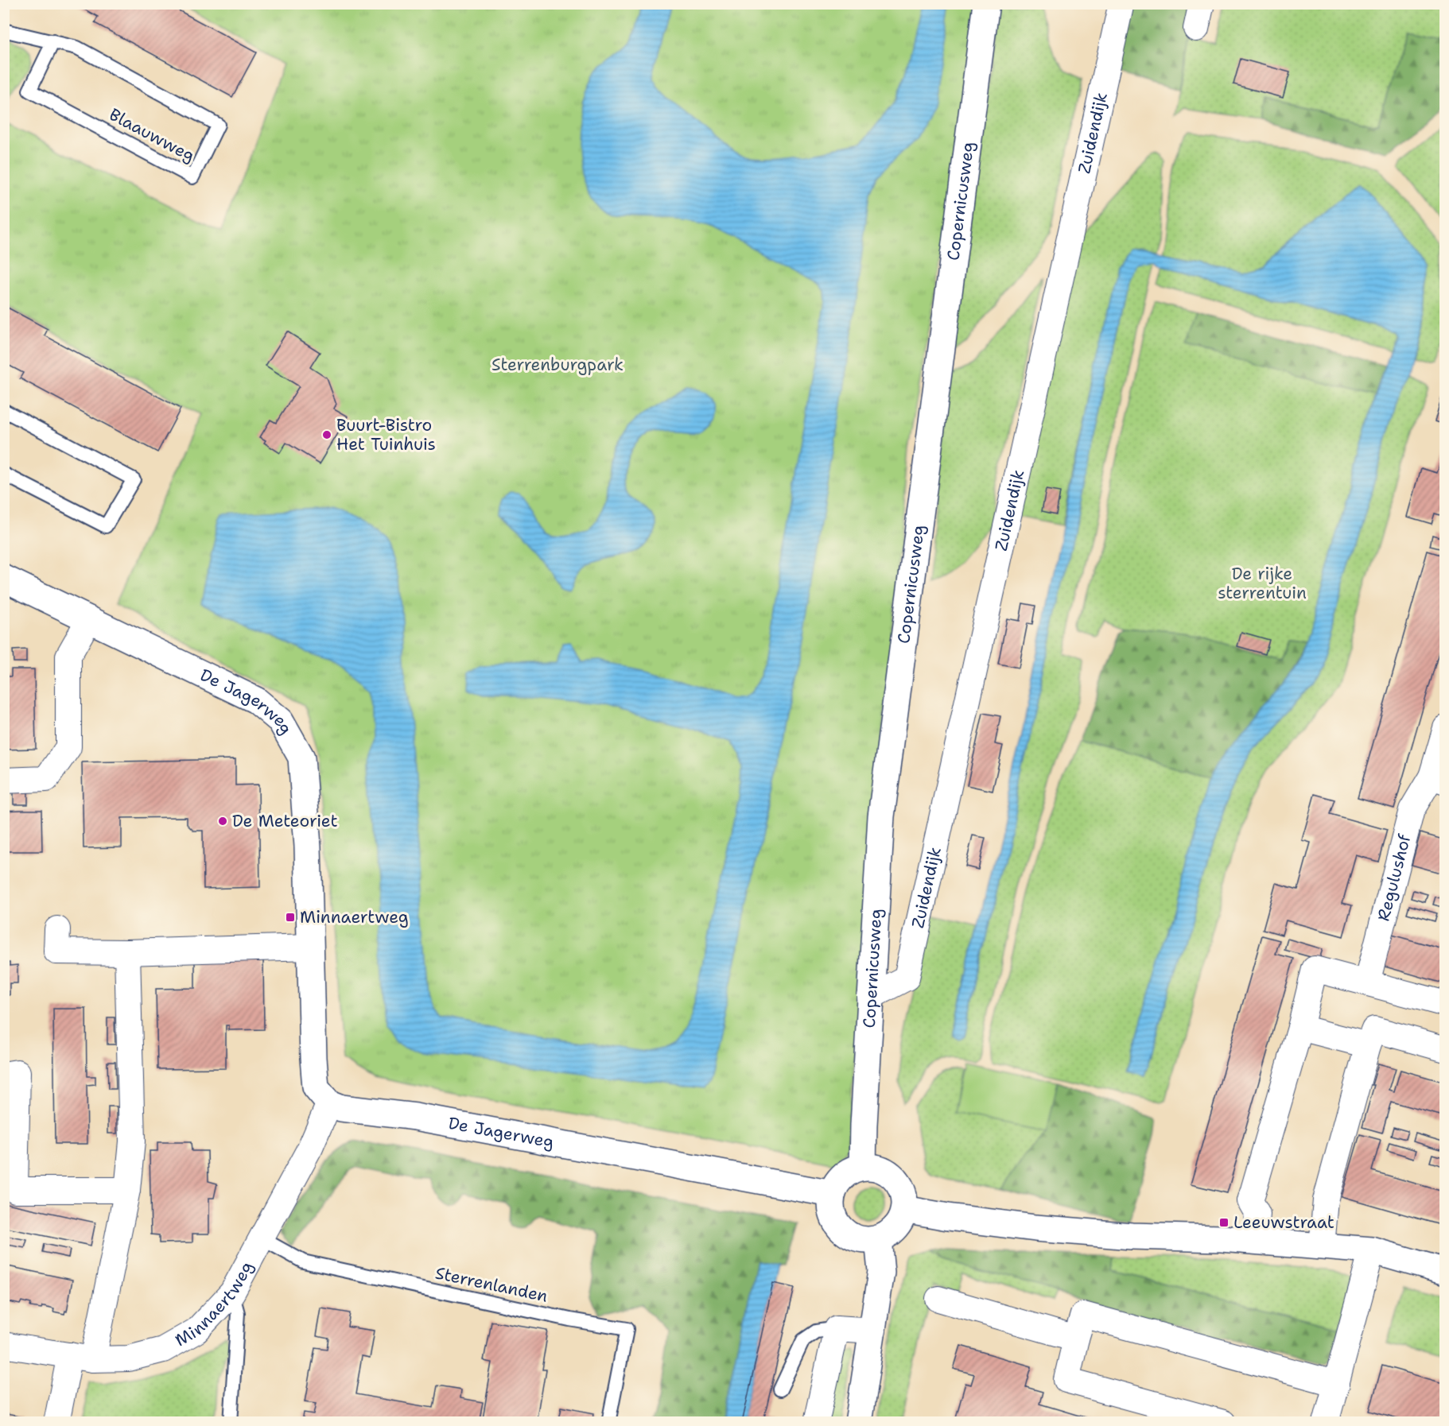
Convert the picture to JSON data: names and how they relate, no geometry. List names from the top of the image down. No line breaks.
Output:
{"streets":{"street":["Zuidendijk","Copernicusweg","De Jagerweg","Regulushof","Minnaertweg"],"lane":["Blaauwweg","Sterrenlanden"]},"crossings":[["Zuidendijk","Copernicusweg"],["Copernicusweg","De Jagerweg"],["De Jagerweg","Minnaertweg"],["Sterrenlanden","Minnaertweg"]],"parks":["Sterrenburgpark","De rijke sterrentuin"],"places":{"other":["Buurt-Bistro Het Tuinhuis","De Meteoriet"],"transit":["Minnaertweg","Leeuwstraat"]}}
